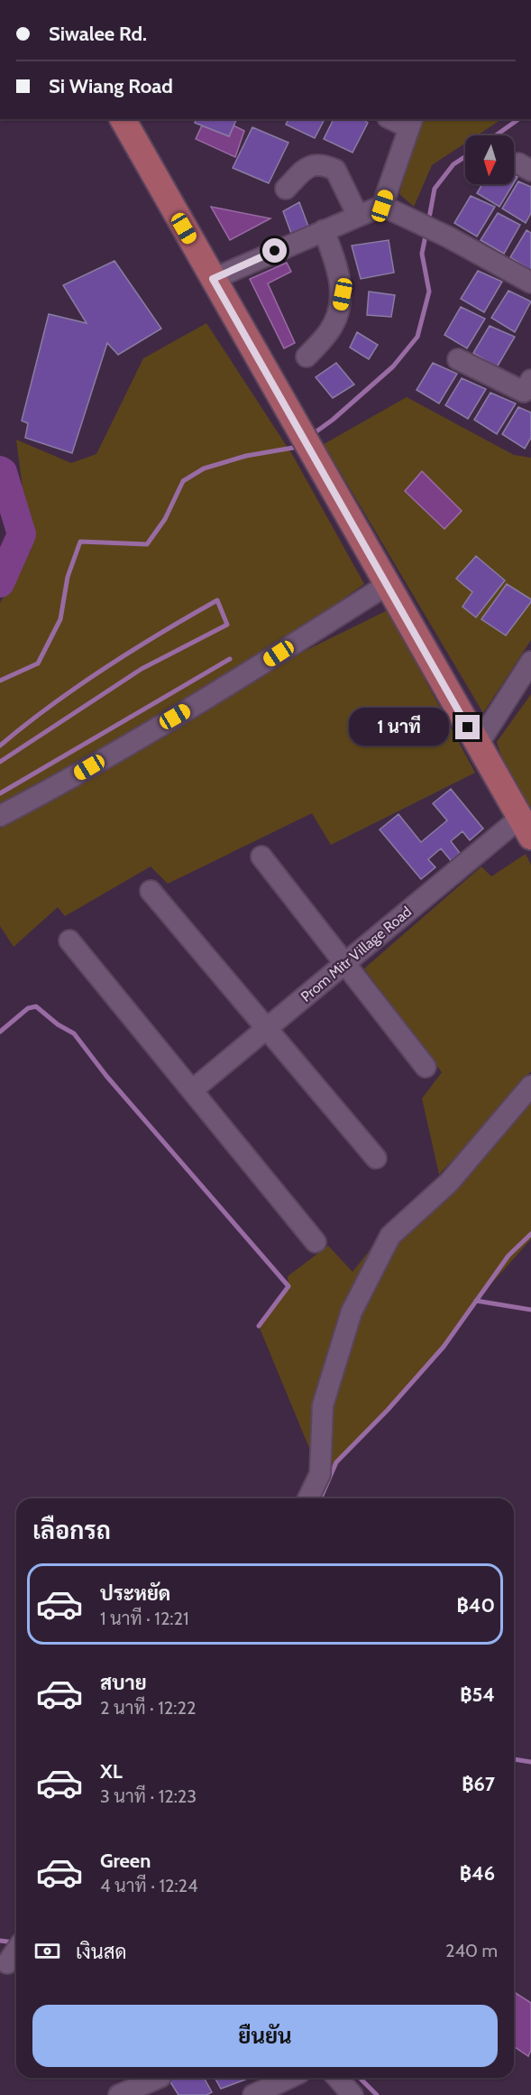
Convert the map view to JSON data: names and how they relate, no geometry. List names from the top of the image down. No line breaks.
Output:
{"streets":{"street":["Prom Mitr Village Road"]},"north":"bottom","page":{"banner":["Siwalee Rd.","Si Wiang Road"],"bubble":"1 นาที","heading":"เลือกรถ","list":[{"name":"ประหยัด","note":"1 นาที · 12:21","value":"฿40"},{"name":"สบาย","note":"2 นาที · 12:22","value":"฿54"},{"name":"XL","note":"3 นาที · 12:23","value":"฿67"},{"name":"Green","note":"4 นาที · 12:24","value":"฿46"}],"pay":["เงินสด","240 m"],"buttons":"ยืนยัน"}}
